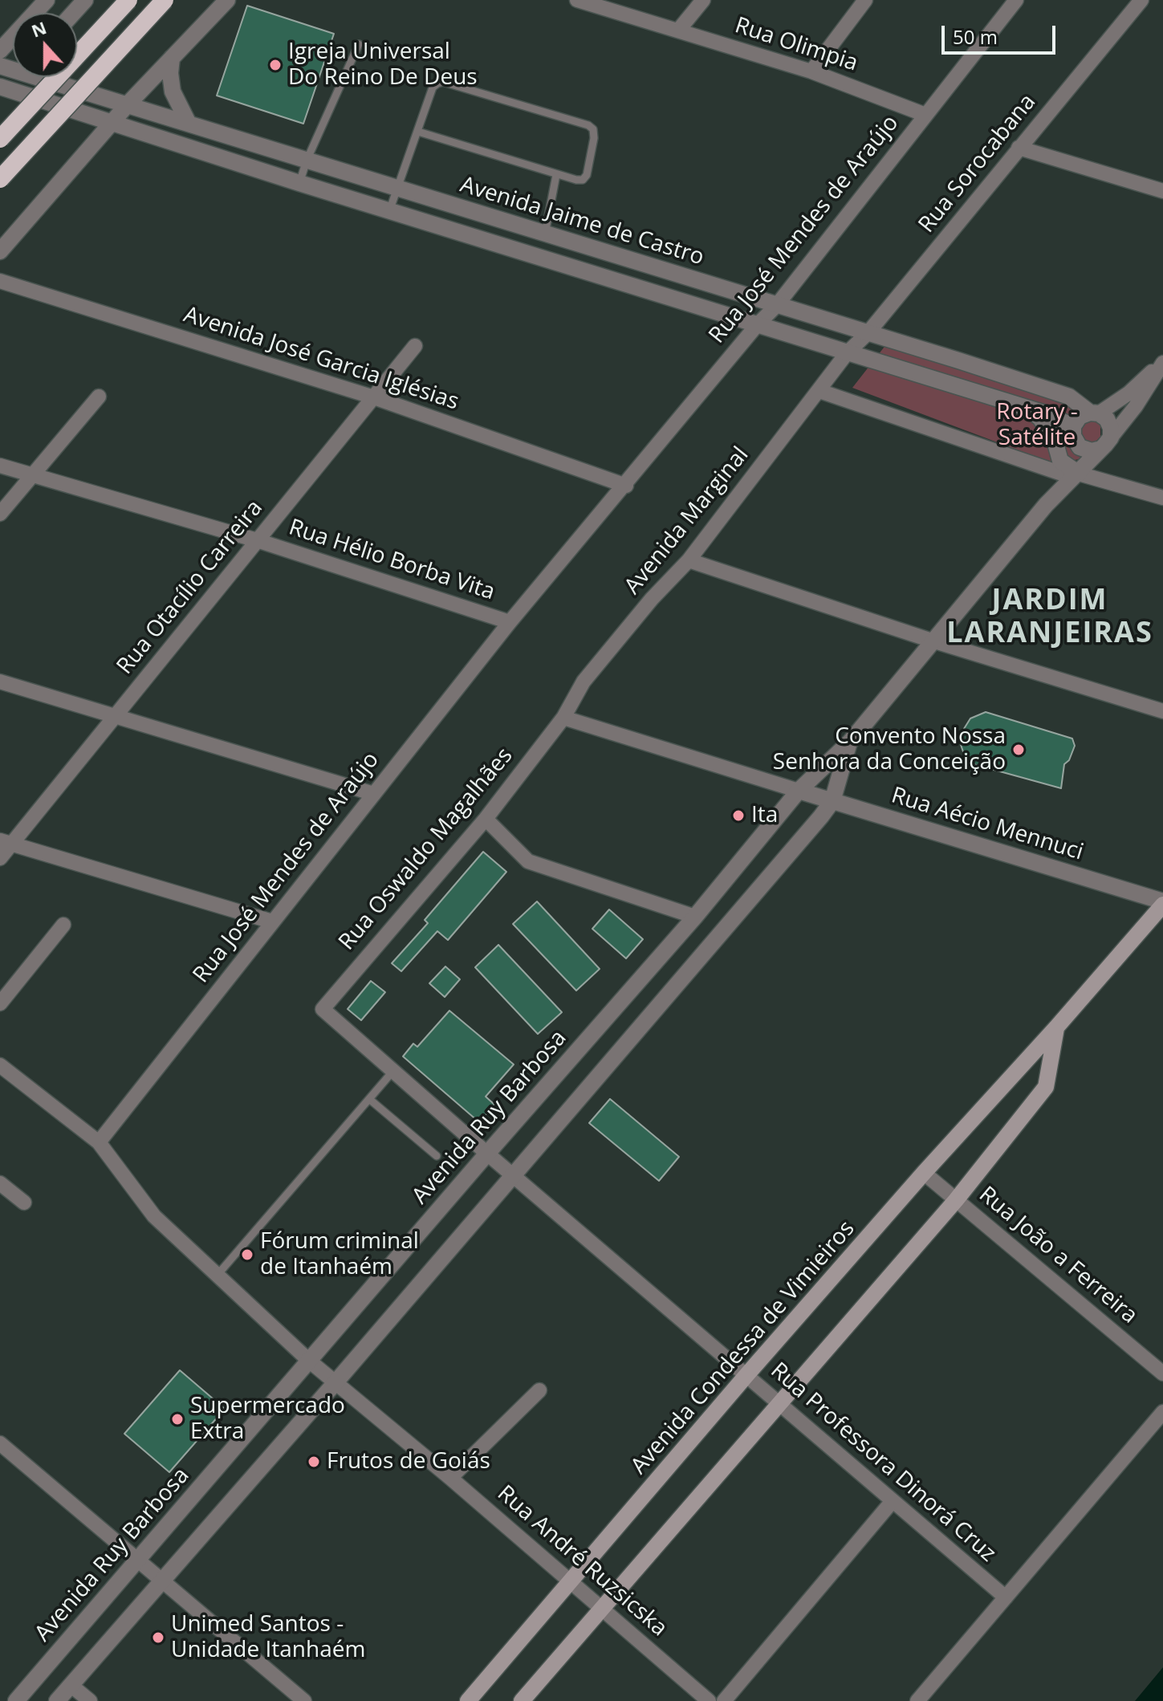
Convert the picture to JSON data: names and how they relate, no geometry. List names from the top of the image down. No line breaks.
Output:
{"streets":{"main road":["Avenida Condessa de Vimieiros"],"street":["Rua Olimpia","Rua Sorocabana","Avenida Jaime de Castro","Rua José Mendes de Araújo","Avenida José Garcia Iglésias","Avenida Marginal","Rua Hélio Borba Vita","Rua Otacílio Carreira","Rua Aécio Mennuci","Rua Oswaldo Magalhães","Avenida Ruy Barbosa","Rua João a Ferreira","Rua Professora Dinorá Cruz","Rua André Ruzsicska"]},"crossings":[["Rua Olimpia","Rua José Mendes de Araújo"],["Rua Sorocabana","Avenida Jaime de Castro"],["Rua Sorocabana","Avenida Marginal"],["Avenida Jaime de Castro","Rua José Mendes de Araújo"],["Avenida Jaime de Castro","Avenida Marginal"],["Avenida Jaime de Castro","Avenida Ruy Barbosa"],["Rua José Mendes de Araújo","Avenida José Garcia Iglésias"],["Rua José Mendes de Araújo","Rua Hélio Borba Vita"],["Rua José Mendes de Araújo","Rua André Ruzsicska"],["Avenida José Garcia Iglésias","Rua Otacílio Carreira"],["Avenida Marginal","Rua Oswaldo Magalhães"],["Rua Hélio Borba Vita","Rua Otacílio Carreira"],["Rua Aécio Mennuci","Avenida Ruy Barbosa"],["Rua Aécio Mennuci","Avenida Condessa de Vimieiros"],["Rua Oswaldo Magalhães","Rua Professora Dinorá Cruz"],["Avenida Ruy Barbosa","Rua Professora Dinorá Cruz"],["Avenida Ruy Barbosa","Rua André Ruzsicska"],["Rua João a Ferreira","Avenida Condessa de Vimieiros"],["Avenida Condessa de Vimieiros","Rua Professora Dinorá Cruz"],["Avenida Condessa de Vimieiros","Rua André Ruzsicska"]],"districts":["JARDIM LARANJEIRAS"],"parks":["Rotary - Satélite"],"places":["Igreja Universal Do Reino De Deus","Convento Nossa Senhora da Conceição","Ita","Fórum criminal de Itanhaém","Supermercado Extra","Frutos de Goiás","Unimed Santos - Unidade Itanhaém"],"scale_bar":"50 m","north":"top"}
